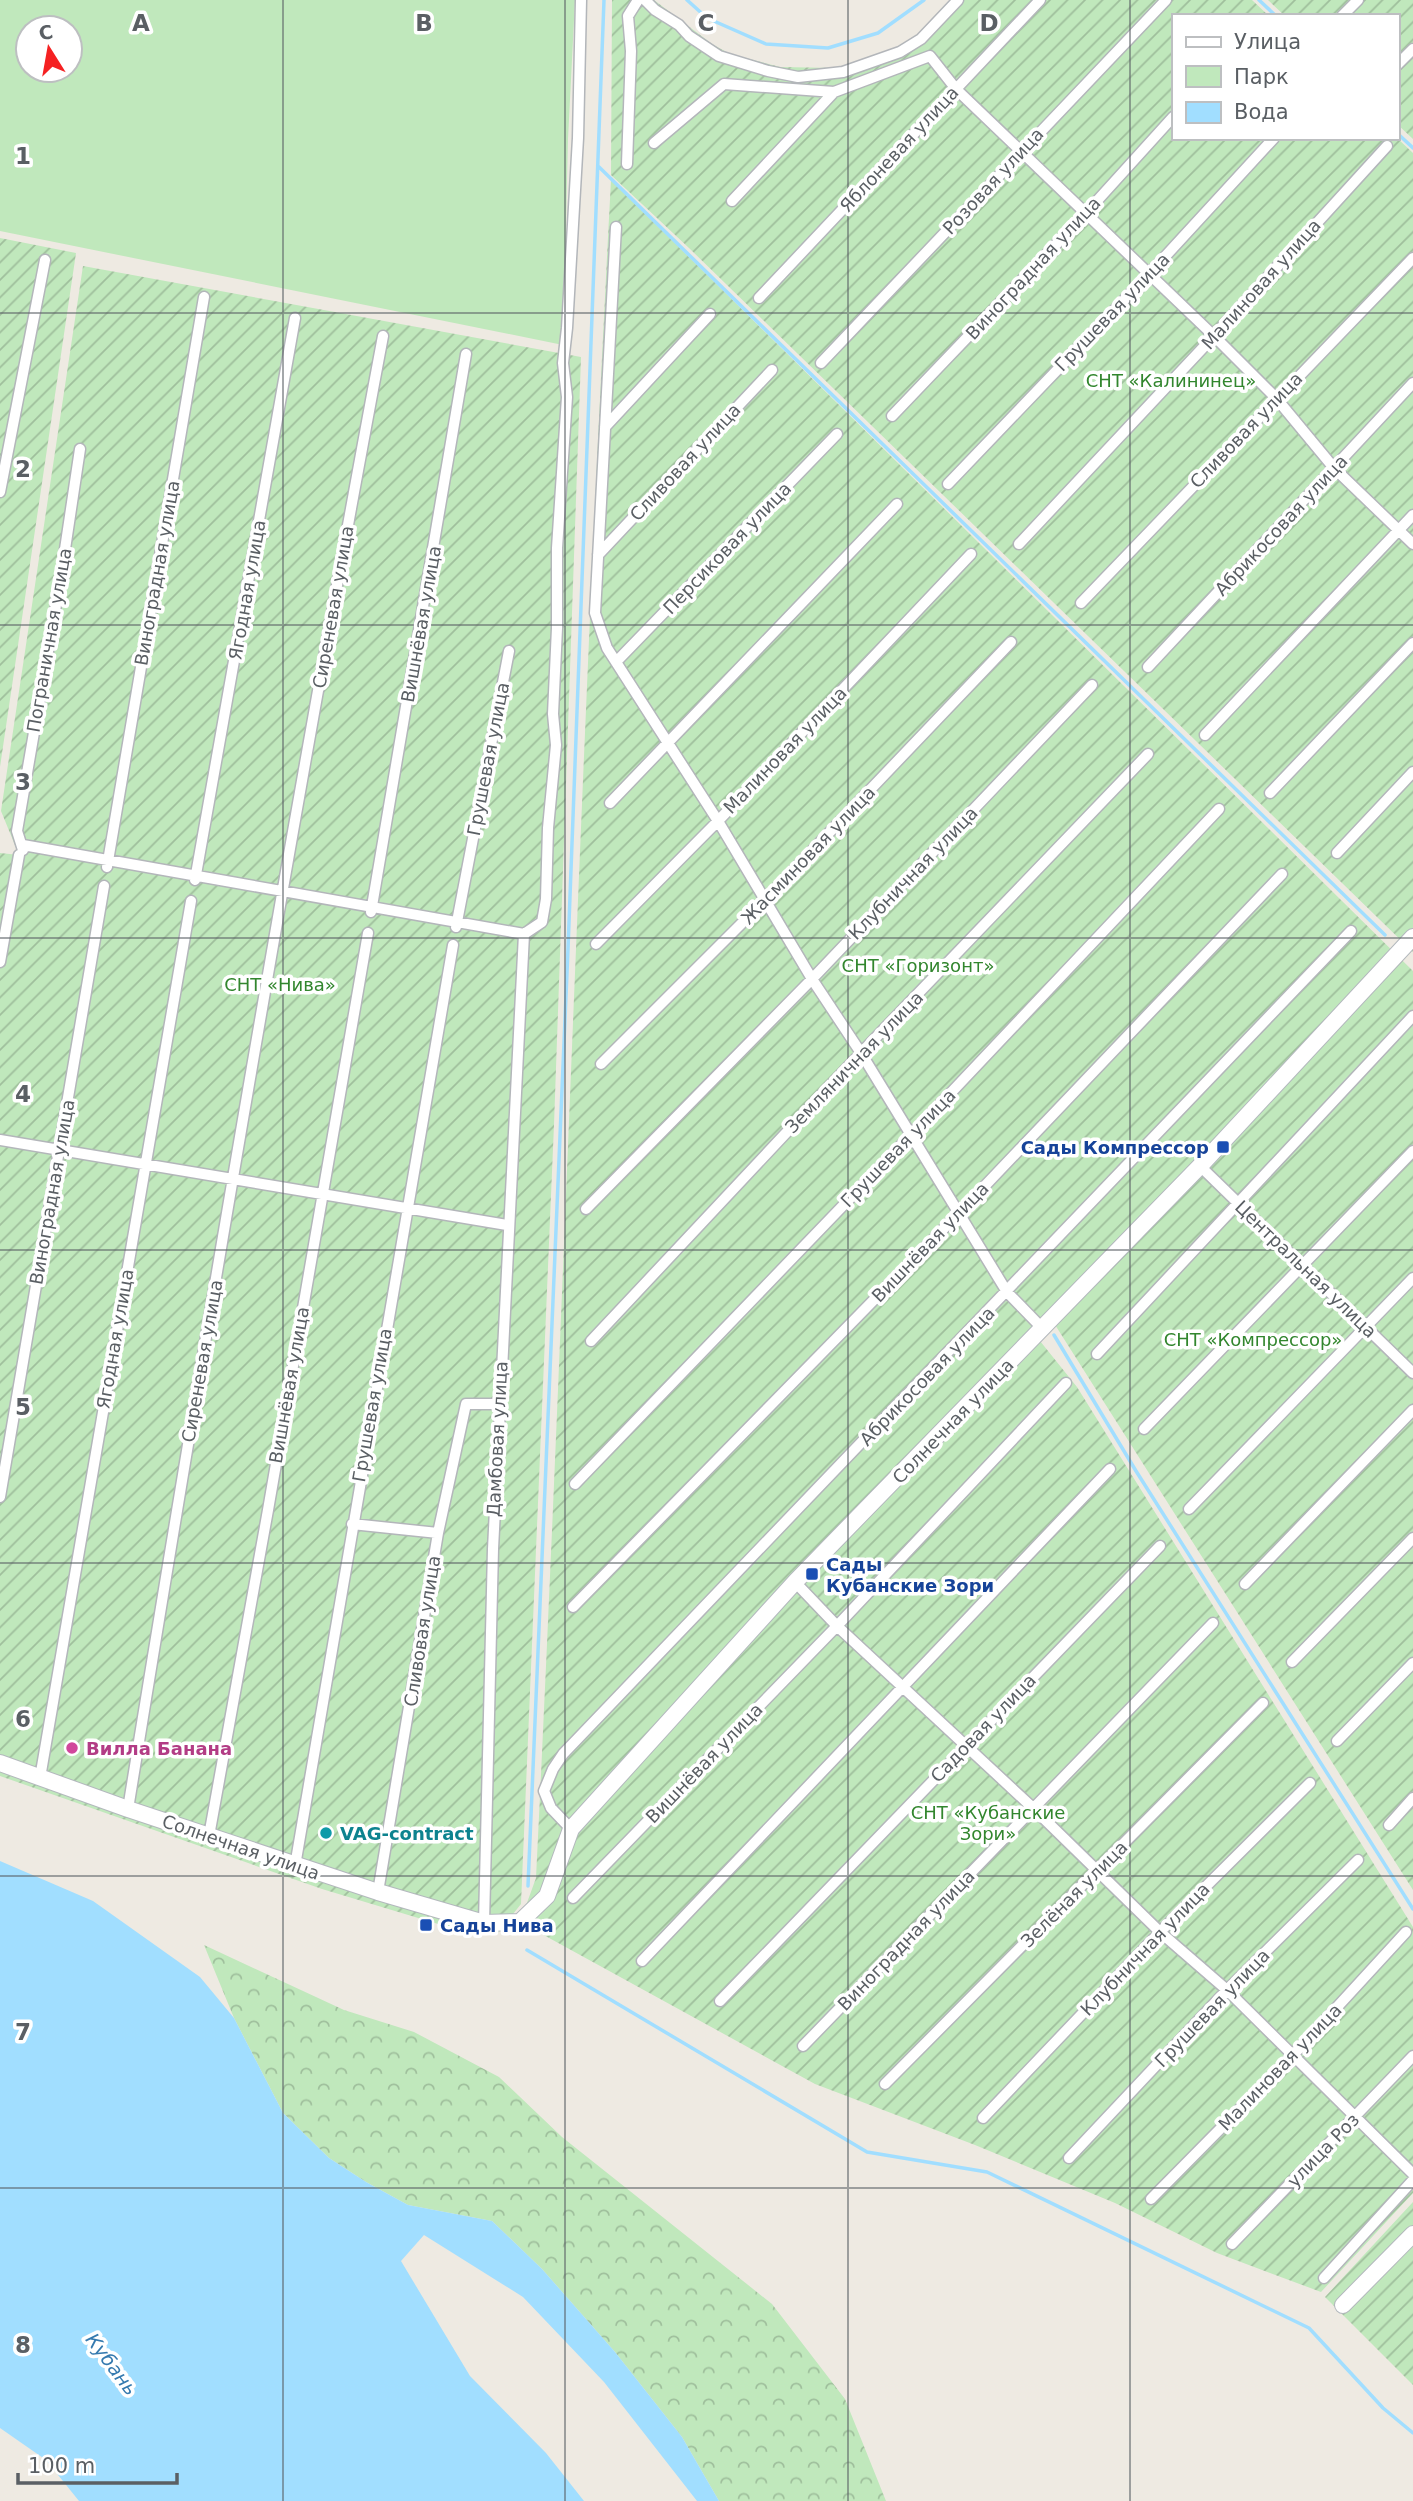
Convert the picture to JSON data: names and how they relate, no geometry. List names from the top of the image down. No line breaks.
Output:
{"streets":{"street":["Яблоневая улица","Розовая улица","Виноградная улица","Малиновая улица","Грушевая улица","Сливовая улица","Абрикосовая улица","Персиковая улица","Ягодная улица","Сиреневая улица","Вишнёвая улица","Пограничная улица","Жасминовая улица","Клубничная улица","Земляничная улица","Центральная улица","Солнечная улица","Дамбовая улица","Садовая улица","Зелёная улица","улица Роз"]},"crossings":[["Грушевая улица","Солнечная улица"],["Сливовая улица","Солнечная улица"],["Сливовая улица","Дамбовая улица"],["Абрикосовая улица","Солнечная улица"],["Ягодная улица","Солнечная улица"],["Сиреневая улица","Солнечная улица"],["Вишнёвая улица","Солнечная улица"],["Центральная улица","Солнечная улица"],["Солнечная улица","Дамбовая улица"]],"water":["Кубань"],"parks":["СНТ «Калининец»","СНТ «Горизонт»","СНТ «Нива»","СНТ «Компрессор»","СНТ «Кубанские Зори»"],"places":{"transit":["Сады Компрессор","Сады Кубанские Зори","Сады Нива"],"other":["Вилла Банана","VAG-contract"]},"legend":["Улица","Парк","Вода"],"scale_bar":"100 m","north":"top","grid":{"columns":["A","B","C","D"],"rows":["1","2","3","4","5","6","7","8"]}}
